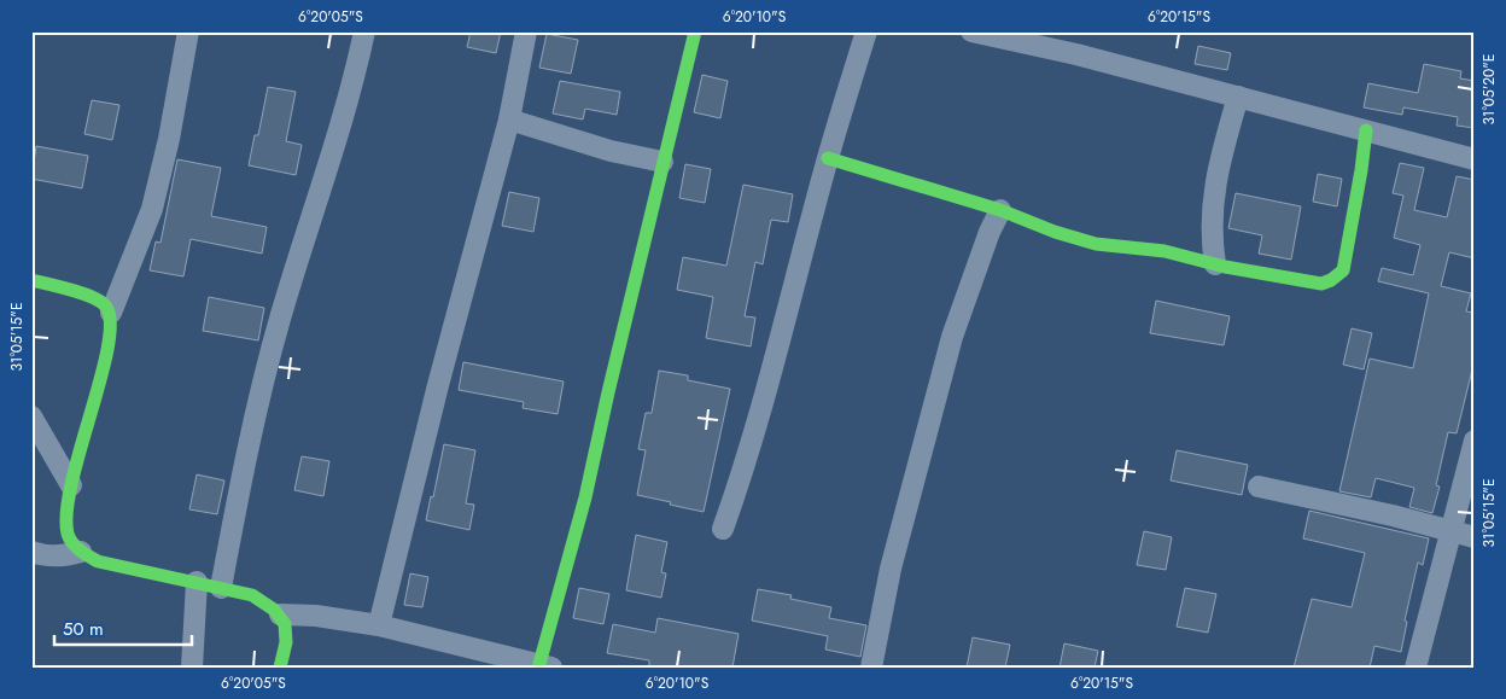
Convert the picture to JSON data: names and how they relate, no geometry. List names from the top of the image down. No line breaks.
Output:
{"scale_bar":"50 m","coordinates":["6°20'05\"S","6°20'10\"S","6°20'15\"S","31°05'20\"E","31°05'15\"E"]}
